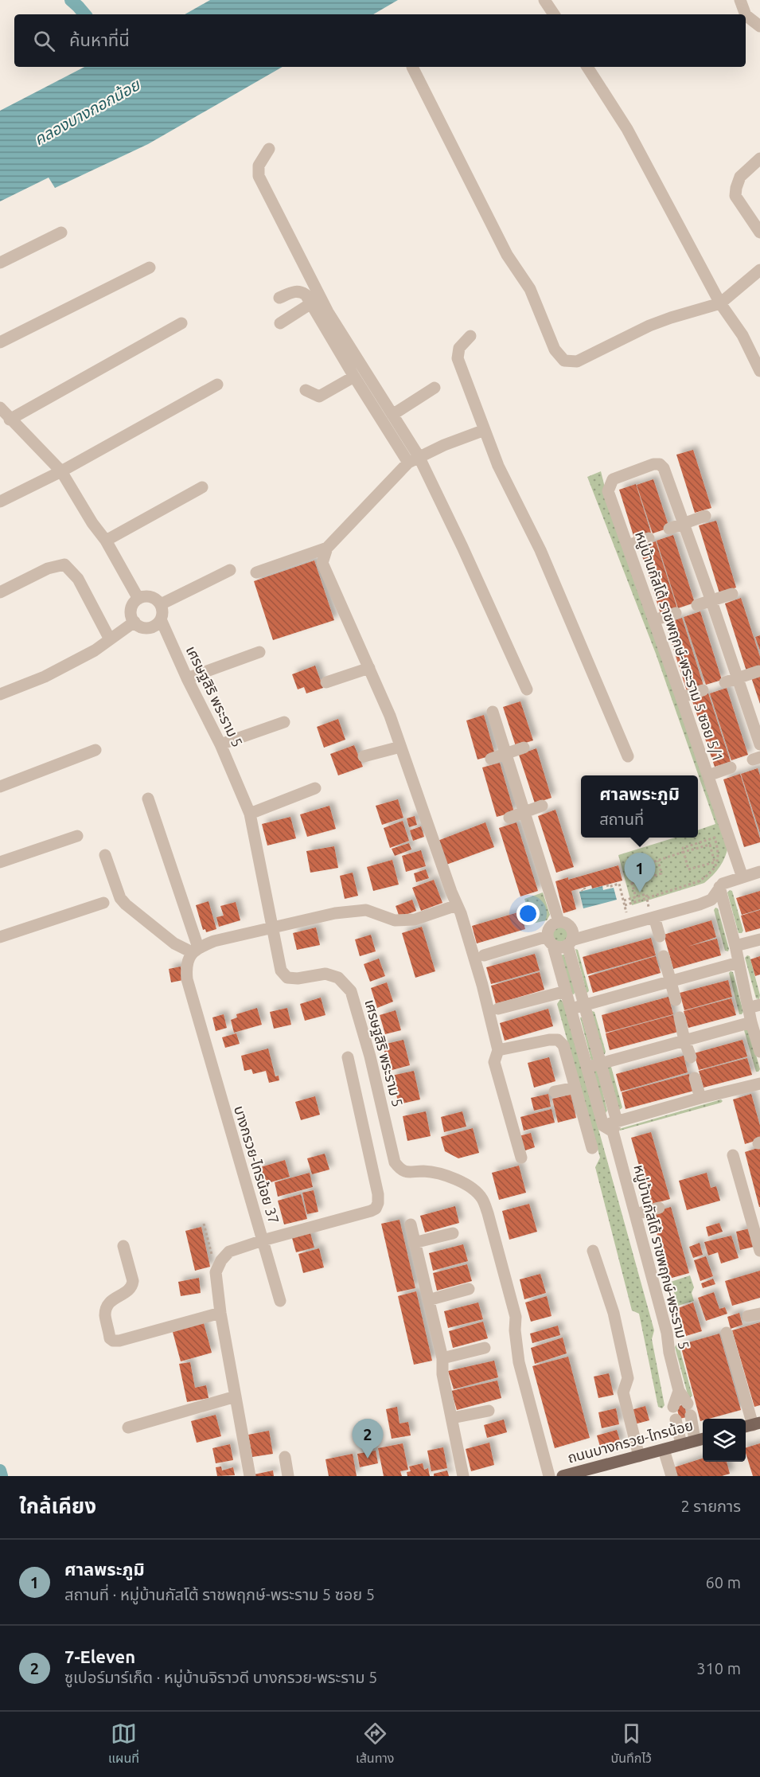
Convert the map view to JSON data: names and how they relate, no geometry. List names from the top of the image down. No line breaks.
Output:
{"streets":{"main road":["ถนนบางกรวย-ไทรน้อย"],"street":["หมู่บ้านกัสโต้ ราชพฤกษ์-พระราม 5 ซอย 5/1","เศรษฐสิริ พระราม 5","บางกรวย-ไทรน้อย 37","หมู่บ้านกัสโต้ ราชพฤกษ์-พระราม 5"]},"crossings":[["หมู่บ้านกัสโต้ ราชพฤกษ์-พระราม 5","ถนนบางกรวย-ไทรน้อย"]],"water":["คลองบางกอกน้อย"],"page":{"search":"ค้นหาที่นี่","popup":["ศาลพระภูมิ","สถานที่"],"pins":["1","2"],"heading":["ใกล้เคียง","2 รายการ"],"list":[{"mark":"1","name":"ศาลพระภูมิ","note":"สถานที่ · หมู่บ้านกัสโต้ ราชพฤกษ์-พระราม 5 ซอย 5","value":"60 m"},{"mark":"2","name":"7-Eleven","note":"ซูเปอร์มาร์เก็ต · หมู่บ้านจิราวดี บางกรวย-พระราม 5","value":"310 m"}],"nav":["แผนที่","เส้นทาง","บันทึกไว้"]}}
